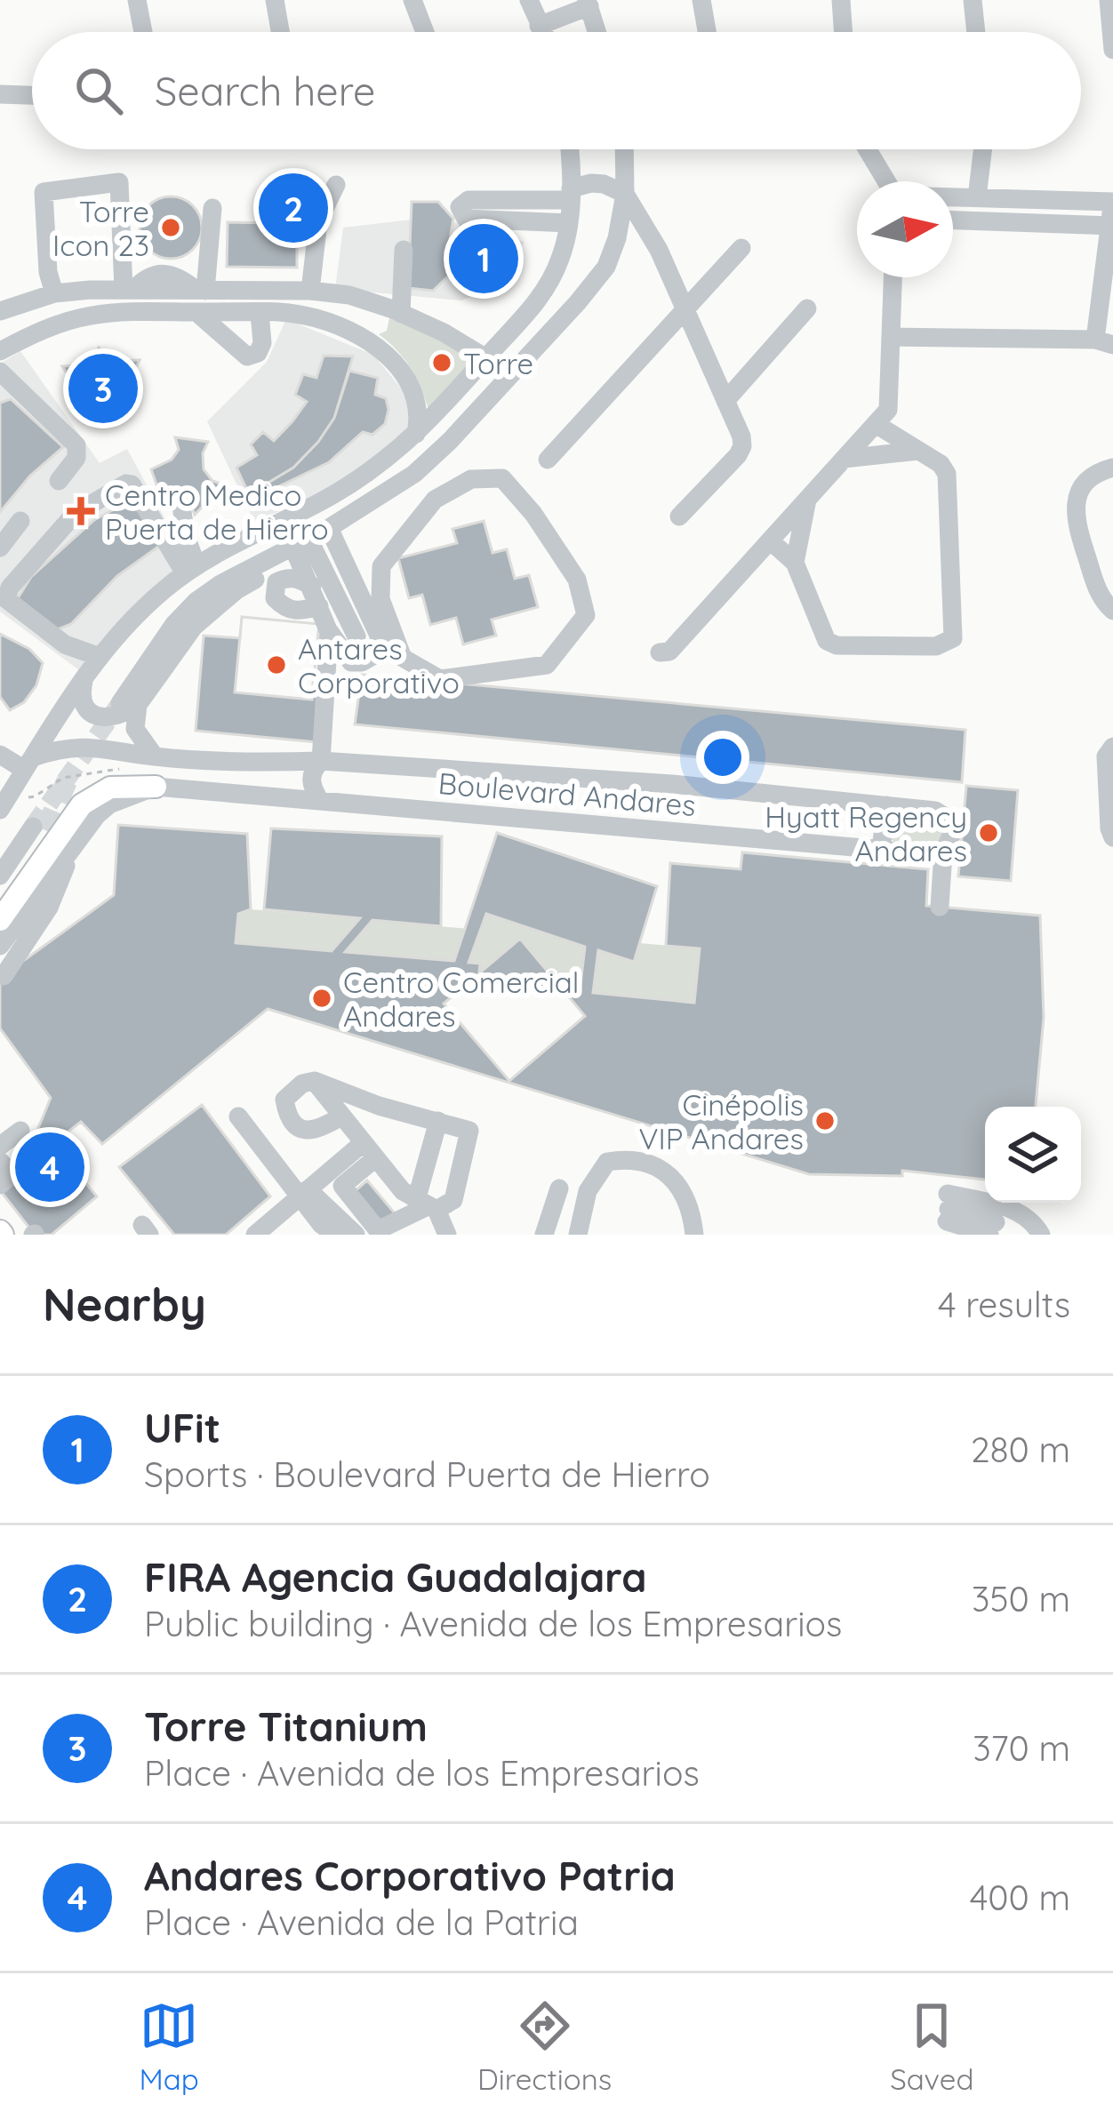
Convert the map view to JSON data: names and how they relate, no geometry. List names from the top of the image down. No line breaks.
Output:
{"streets":{"street":["Boulevard Andares"]},"places":{"other":["Torre Icon 23","Torre","Antares Corporativo","Hyatt Regency Andares","Centro Comercial Andares","Cinépolis VIP Andares"],"health":["Centro Medico Puerta de Hierro"]},"north":"right","page":{"search":"Search here","pins":["2","1","3","4"],"heading":["Nearby","4 results"],"list":[{"mark":"1","name":"UFit","note":"Sports · Boulevard Puerta de Hierro","value":"280 m"},{"mark":"2","name":"FIRA Agencia Guadalajara","note":"Public building · Avenida de los Empresarios","value":"350 m"},{"mark":"3","name":"Torre Titanium","note":"Place · Avenida de los Empresarios","value":"370 m"},{"mark":"4","name":"Andares Corporativo Patria","note":"Place · Avenida de la Patria","value":"400 m"}],"nav":["Map","Directions","Saved"]}}
